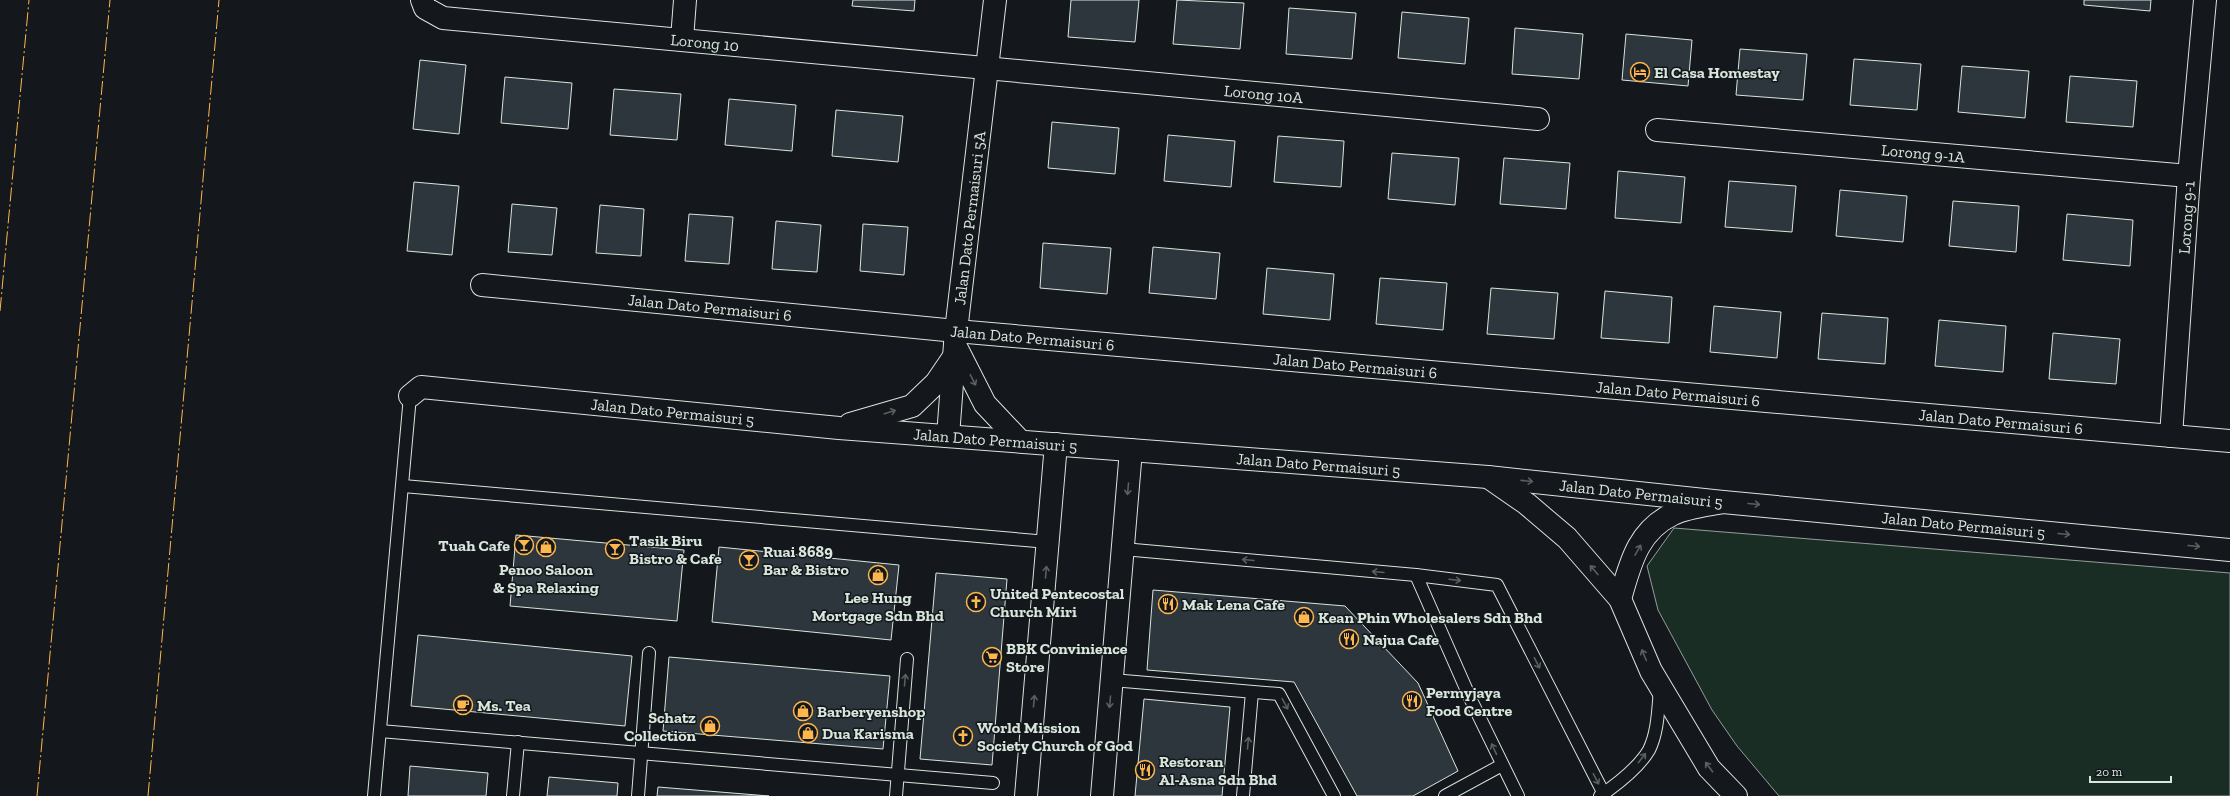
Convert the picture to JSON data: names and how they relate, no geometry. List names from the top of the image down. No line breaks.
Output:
{"streets":{"street":["Lorong 10","Lorong 10A","Lorong 9-1A","Jalan Dato Permaisuri 5A","Lorong 9-1","Jalan Dato Permaisuri 6","Jalan Dato Permaisuri 5"]},"crossings":[["Lorong 10","Lorong 10A"],["Lorong 10","Jalan Dato Permaisuri 5A"],["Lorong 10A","Jalan Dato Permaisuri 5A"],["Lorong 9-1A","Lorong 9-1"],["Jalan Dato Permaisuri 5A","Jalan Dato Permaisuri 6"],["Jalan Dato Permaisuri 5A","Jalan Dato Permaisuri 5"],["Lorong 9-1","Jalan Dato Permaisuri 6"]],"one_way":["Jalan Dato Permaisuri 5"],"places":{"hotel":["El Casa Homestay"],"bar":["Tuah Cafe","Tasik Biru Bistro & Cafe","Ruai 8689 Bar & Bistro"],"shop":["Penoo Saloon & Spa Relaxing","Lee Hung Mortgage Sdn Bhd","Kean Phin Wholesalers Sdn Bhd","Barberyenshop","Schatz Collection","Dua Karisma"],"church":["United Pentecostal Church Miri","World Mission Society Church of God"],"restaurant":["Mak Lena Cafe","Najua Cafe","Permyjaya Food Centre","Restoran Al-Asna Sdn Bhd"],"supermarket":["BBK Convinience Store"],"cafe":["Ms. Tea"]},"scale_bar":"20 m"}
